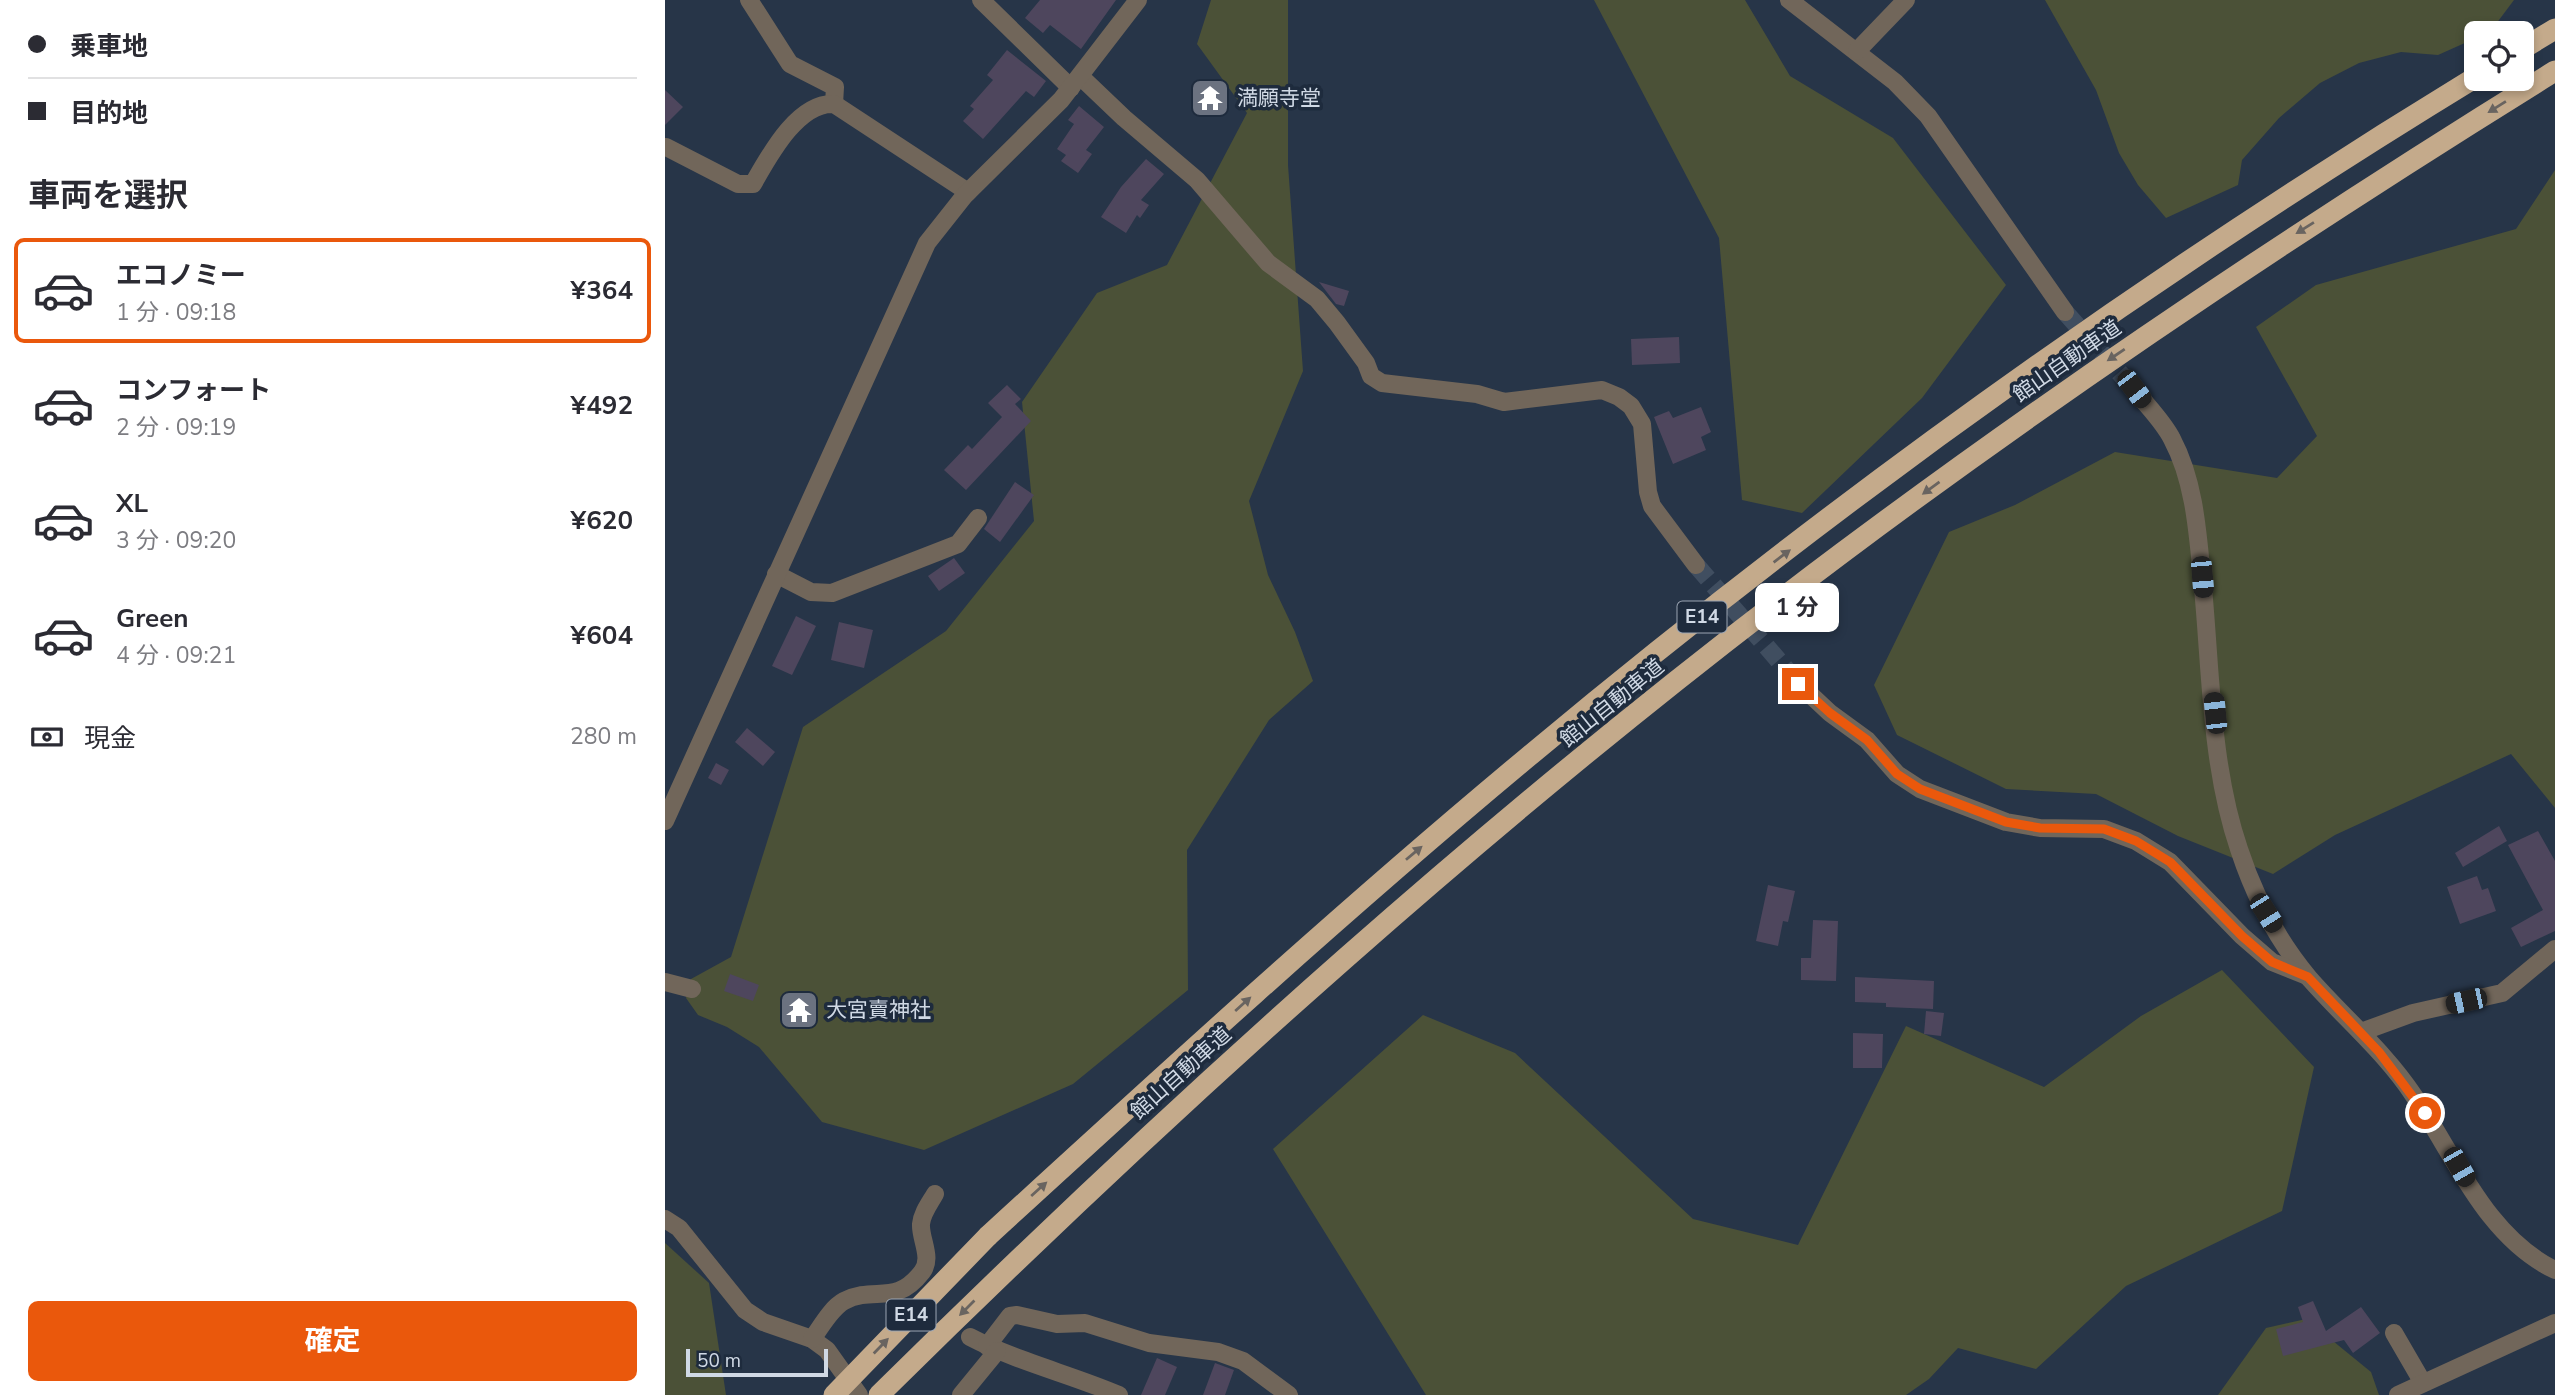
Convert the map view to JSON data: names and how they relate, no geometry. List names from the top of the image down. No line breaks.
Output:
{"streets":{"highway":["館山自動車道","E14"]},"places":{"temple":["満願寺堂","大宮賣神社"]},"scale_bar":"50 m","page":{"banner":["乗車地","目的地"],"heading":"車両を選択","list":[{"name":"エコノミー","note":"1 分 · 09:18","value":"¥364"},{"name":"コンフォート","note":"2 分 · 09:19","value":"¥492"},{"name":"XL","note":"3 分 · 09:20","value":"¥620"},{"name":"Green","note":"4 分 · 09:21","value":"¥604"}],"bubble":"1 分","pay":["現金","280 m"],"buttons":"確定","scale":"50 m"}}
